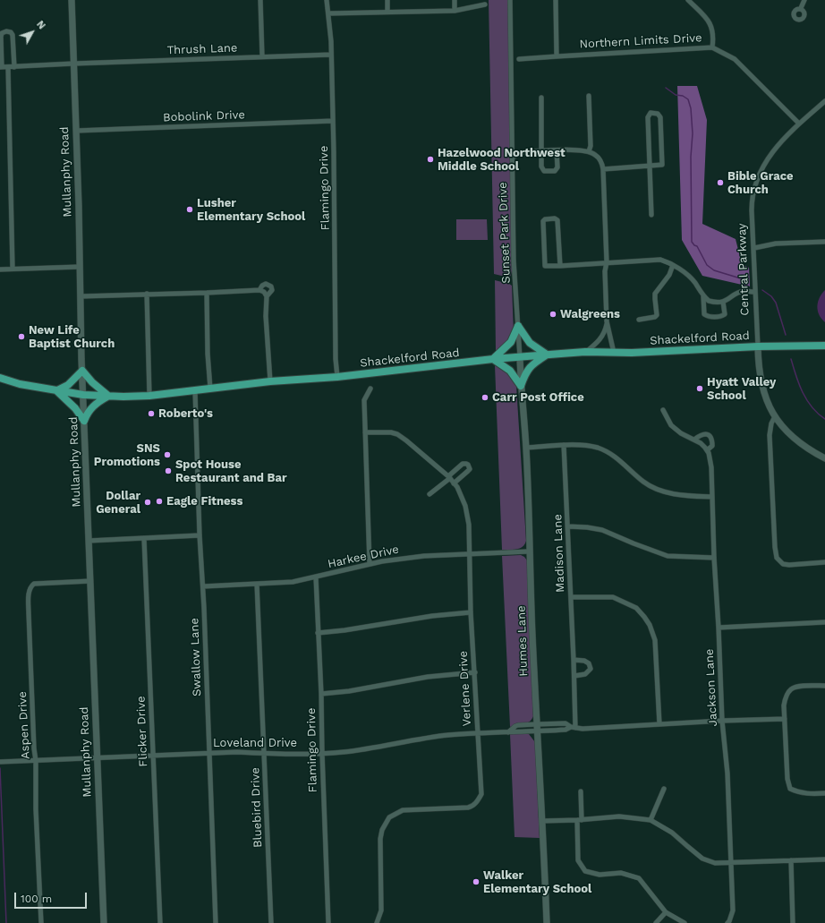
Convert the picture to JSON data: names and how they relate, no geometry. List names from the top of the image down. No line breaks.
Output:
{"streets":{"main road":["Shackelford Road"],"street":["Northern Limits Drive","Thrush Lane","Bobolink Drive","Mullanphy Road","Flamingo Drive","Sunset Park Drive","Central Parkway","Madison Lane","Harkee Drive","Humes Lane","Swallow Lane","Jackson Lane","Verlene Drive","Aspen Drive","Flicker Drive","Loveland Drive","Bluebird Drive"]},"crossings":[["Northern Limits Drive","Central Parkway"],["Thrush Lane","Mullanphy Road"],["Thrush Lane","Flamingo Drive"],["Bobolink Drive","Mullanphy Road"],["Bobolink Drive","Flamingo Drive"],["Mullanphy Road","Shackelford Road"],["Mullanphy Road","Aspen Drive"],["Mullanphy Road","Loveland Drive"],["Flamingo Drive","Shackelford Road"],["Flamingo Drive","Harkee Drive"],["Flamingo Drive","Loveland Drive"],["Sunset Park Drive","Shackelford Road"],["Sunset Park Drive","Humes Lane"],["Central Parkway","Shackelford Road"],["Shackelford Road","Humes Lane"],["Shackelford Road","Swallow Lane"],["Madison Lane","Loveland Drive"],["Harkee Drive","Humes Lane"],["Harkee Drive","Swallow Lane"],["Harkee Drive","Verlene Drive"],["Harkee Drive","Bluebird Drive"],["Humes Lane","Loveland Drive"],["Swallow Lane","Loveland Drive"],["Jackson Lane","Loveland Drive"],["Verlene Drive","Loveland Drive"],["Aspen Drive","Loveland Drive"],["Flicker Drive","Loveland Drive"],["Loveland Drive","Bluebird Drive"]],"places":["Hazelwood Northwest Middle School","Bible Grace Church","Lusher Elementary School","Walgreens","New Life Baptist Church","Hyatt Valley School","Carr Post Office","Roberto's","SNS Promotions","Spot House Restaurant and Bar","Eagle Fitness","Dollar General","Walker Elementary School"],"scale_bar":"100 m","north":"top right"}
